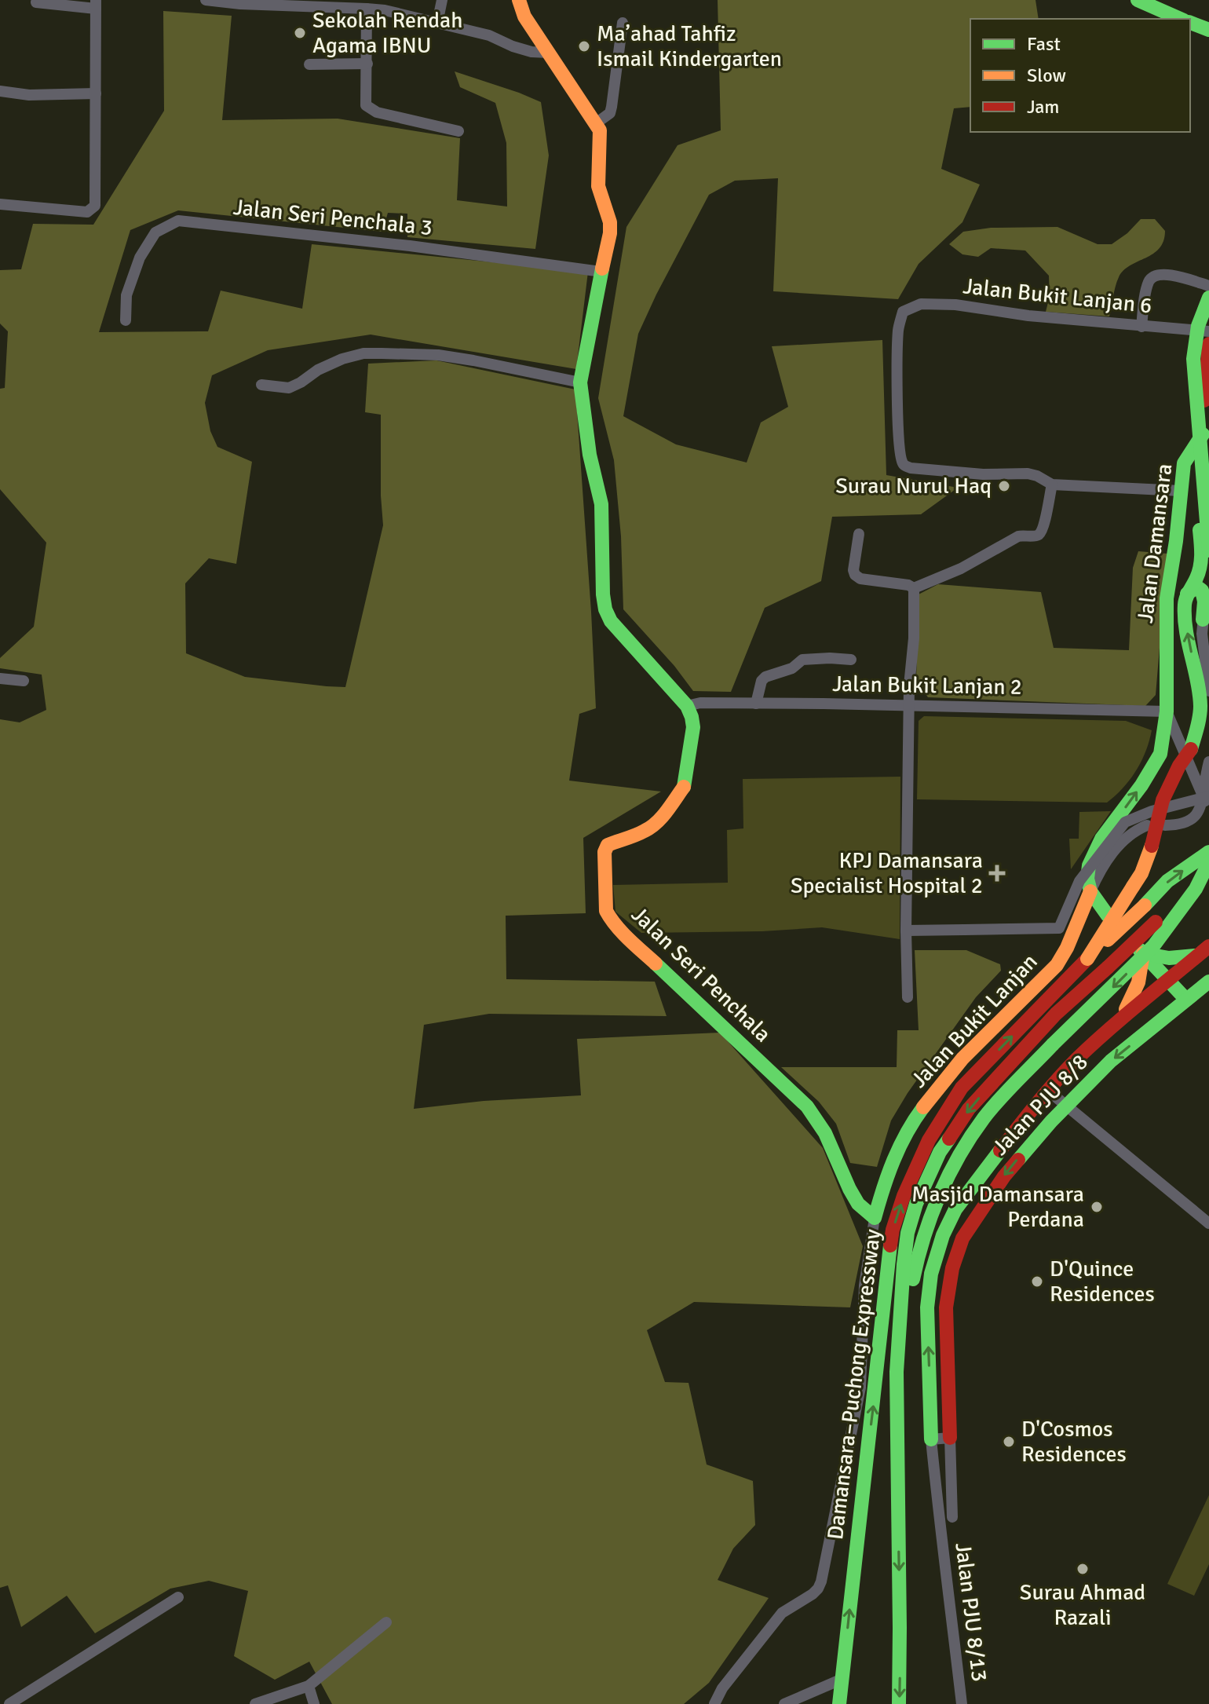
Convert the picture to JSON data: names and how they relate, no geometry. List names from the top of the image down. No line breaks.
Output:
{"streets":{"main road":["Jalan Damansara","Jalan Seri Penchala","Jalan Bukit Lanjan","Jalan PJU 8/8","Damansara–Puchong Expressway"],"street":["Jalan Seri Penchala 3","Jalan Bukit Lanjan 6","Jalan Bukit Lanjan 2","Jalan PJU 8/13"]},"crossings":[["Jalan Damansara","Jalan Bukit Lanjan 2"],["Jalan Damansara","Jalan Bukit Lanjan"],["Jalan Bukit Lanjan 2","Jalan Seri Penchala"],["Jalan Seri Penchala","Jalan Bukit Lanjan"],["Jalan PJU 8/8","Jalan PJU 8/13"]],"places":{"other":["Sekolah Rendah Agama IBNU","Ma’ahad Tahfiz Ismail Kindergarten","Surau Nurul Haq","Masjid Damansara Perdana","D'Quince Residences","D'Cosmos Residences","Surau Ahmad Razali"],"health":["KPJ Damansara Specialist Hospital 2"]},"legend":["Fast","Slow","Jam"]}
